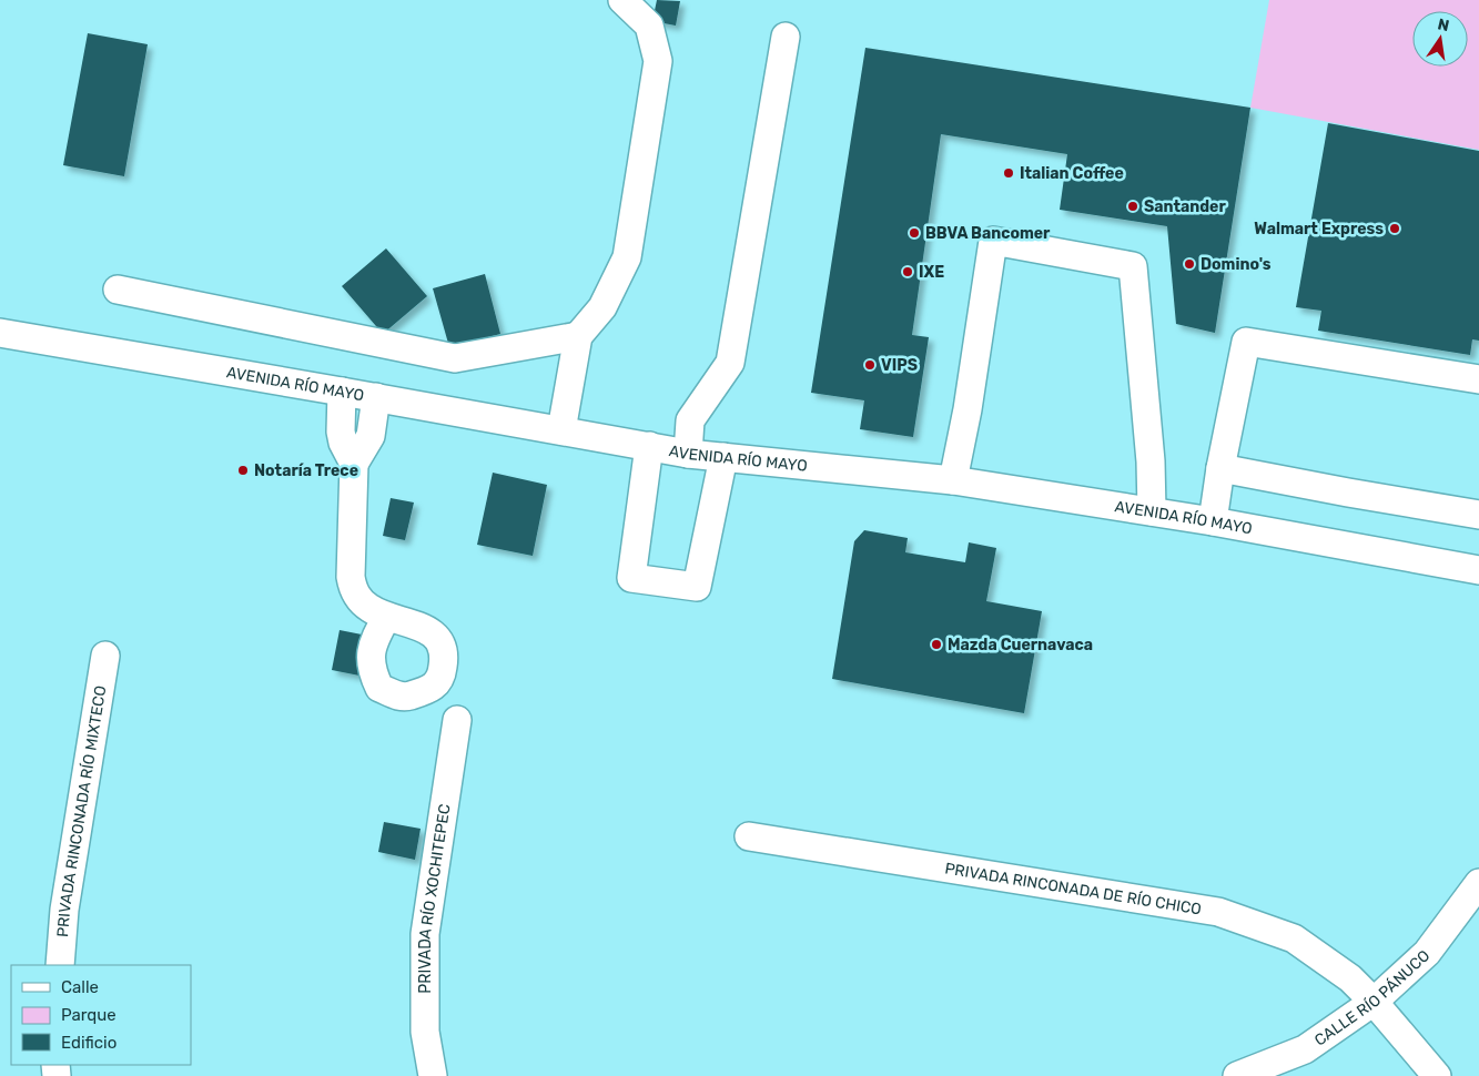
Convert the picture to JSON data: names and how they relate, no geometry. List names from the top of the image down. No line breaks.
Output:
{"streets":{"street":["AVENIDA RÍO MAYO","PRIVADA RINCONADA RÍO MIXTECO","PRIVADA RINCONADA DE RÍO CHICO","PRIVADA RÍO XOCHITEPEC","CALLE RÍO PÁNUCO"]},"crossings":[["PRIVADA RINCONADA DE RÍO CHICO","CALLE RÍO PÁNUCO"]],"places":["Italian Coffee","Santander","Walmart Express","BBVA Bancomer","Domino's","IXE","VIPS","Notaría Trece","Mazda Cuernavaca"],"legend":["Calle","Parque","Edificio"],"north":"top"}
